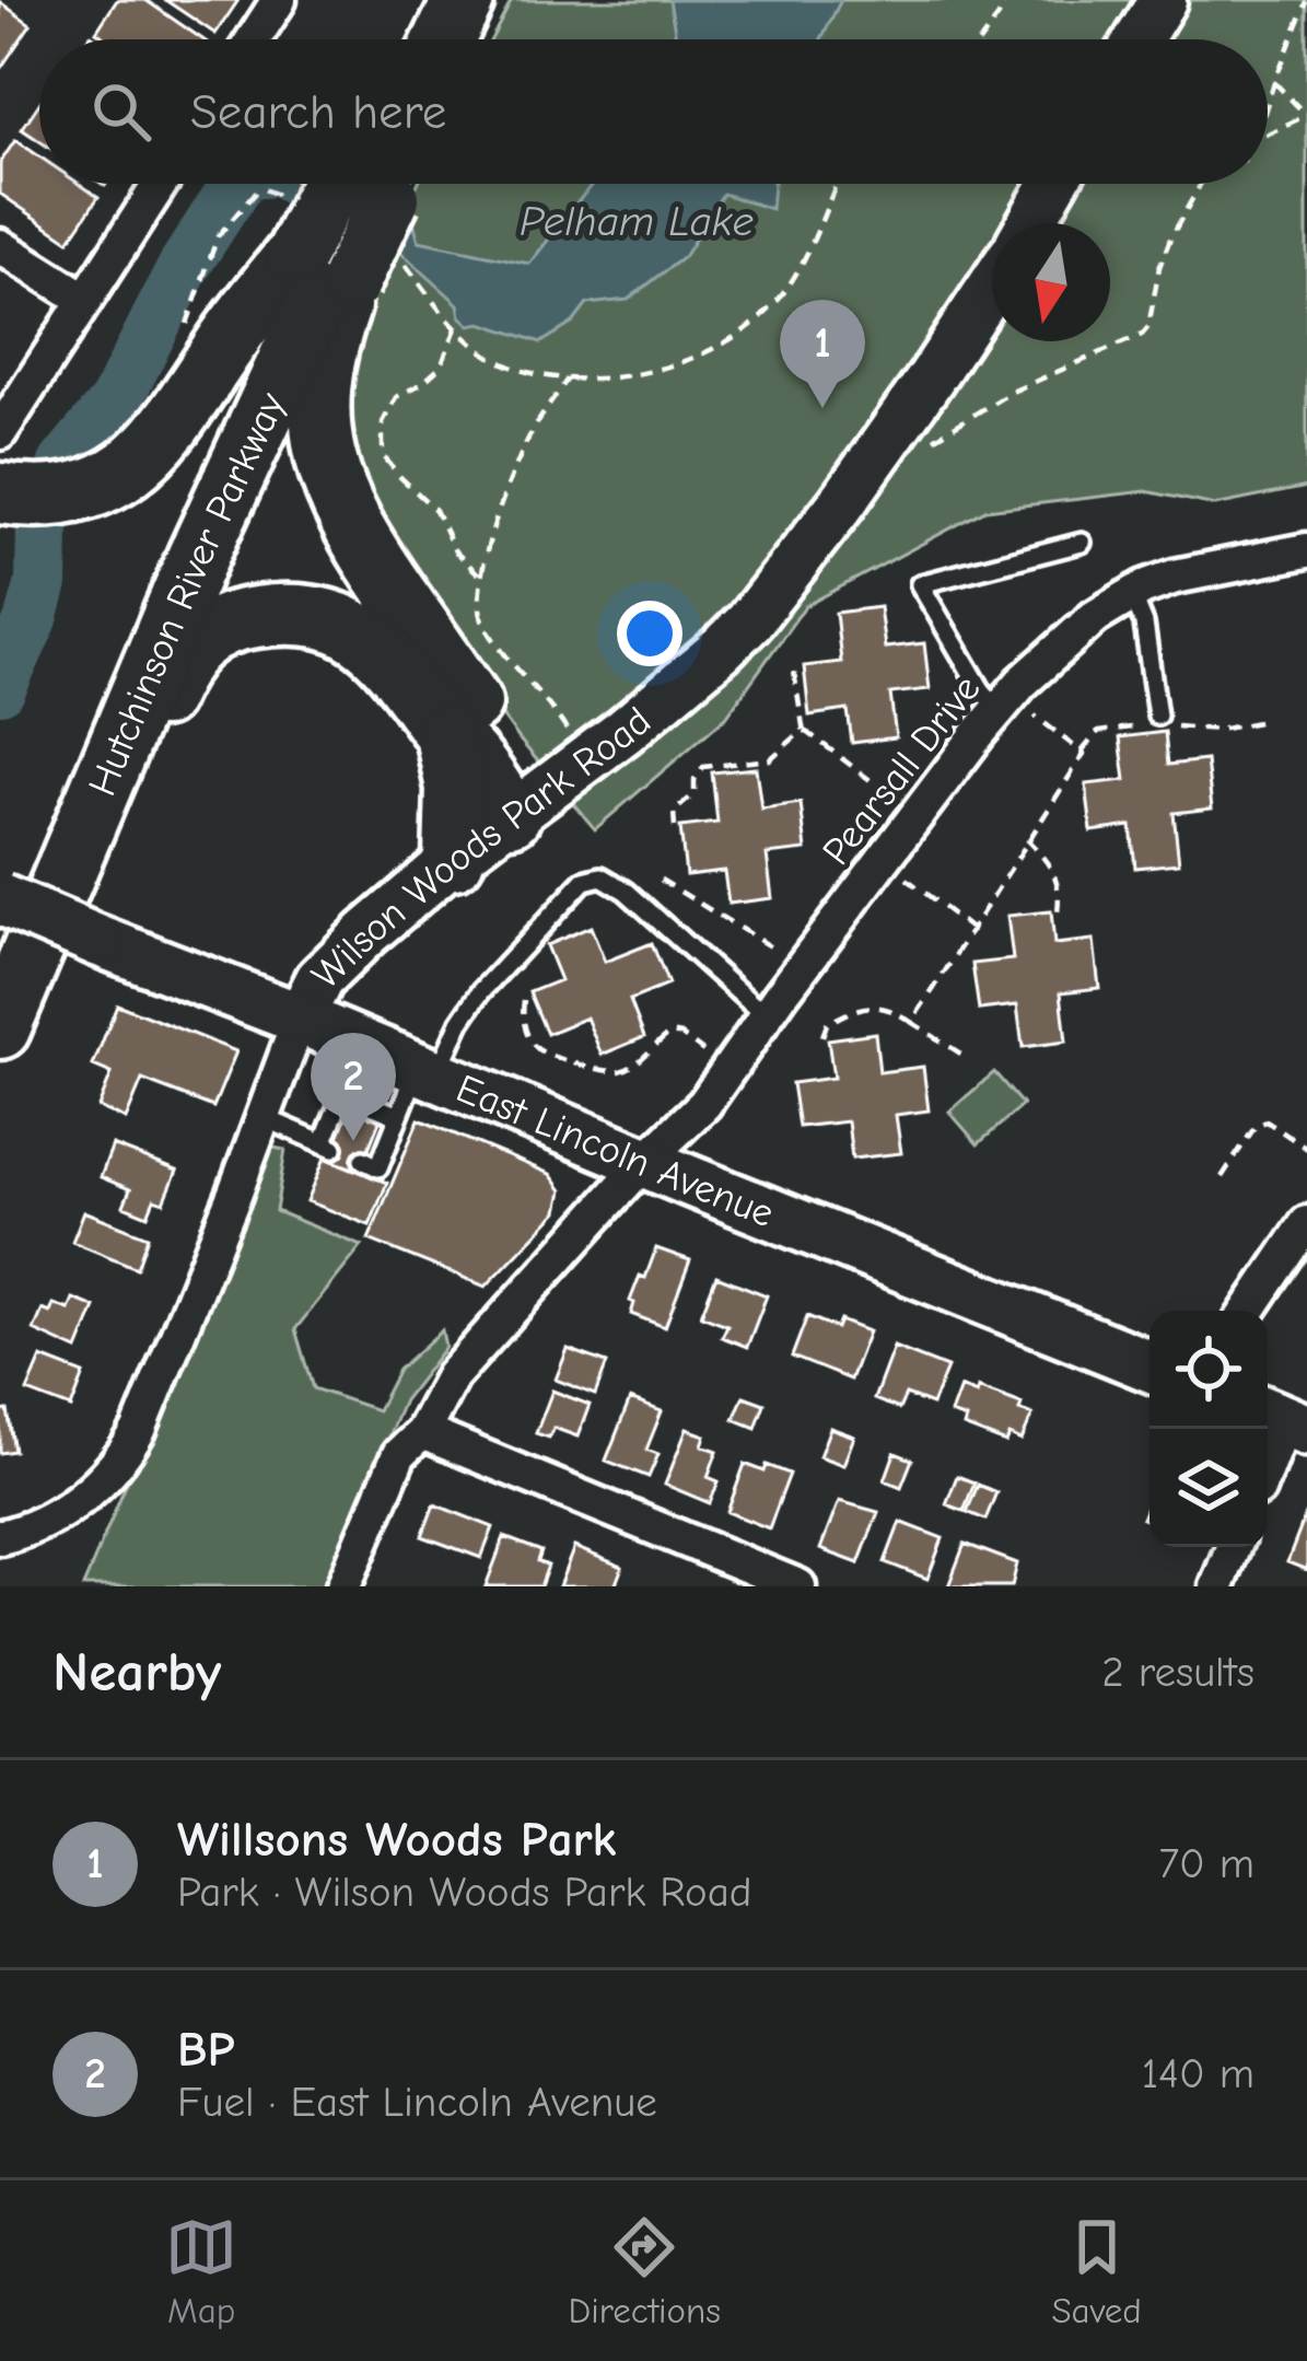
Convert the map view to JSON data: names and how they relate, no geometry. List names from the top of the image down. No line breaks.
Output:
{"streets":{"highway":["Hutchinson River Parkway"],"main road":["East Lincoln Avenue"],"street":["Pearsall Drive","Wilson Woods Park Road"]},"crossings":[["Pearsall Drive","East Lincoln Avenue"],["Wilson Woods Park Road","East Lincoln Avenue"]],"water":["Pelham Lake"],"north":"bottom","page":{"search":"Search here","pins":["1","2"],"heading":["Nearby","2 results"],"list":[{"mark":"1","name":"Willsons Woods Park","note":"Park · Wilson Woods Park Road","value":"70 m"},{"mark":"2","name":"BP","note":"Fuel · East Lincoln Avenue","value":"140 m"}],"nav":["Map","Directions","Saved"]}}
